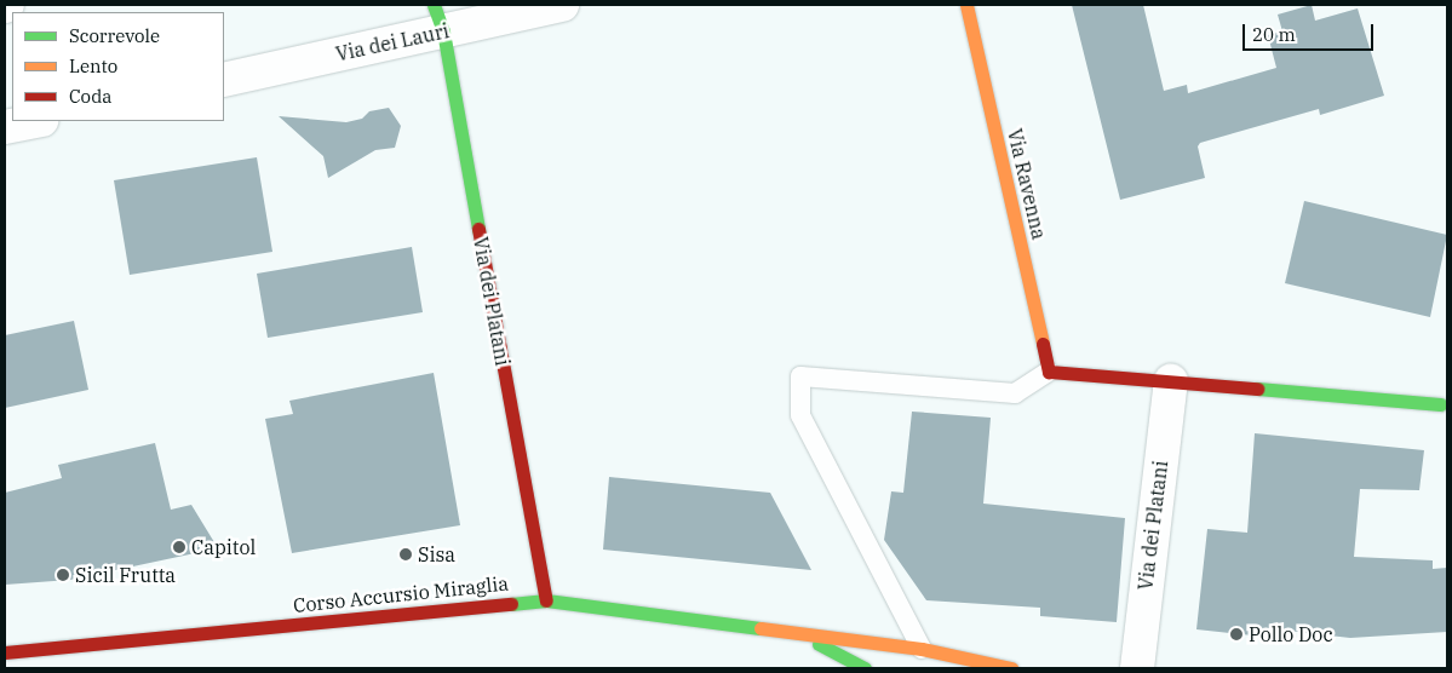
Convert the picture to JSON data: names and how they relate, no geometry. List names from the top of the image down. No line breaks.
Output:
{"streets":{"street":["Via dei Lauri","Via Ravenna","Via dei Platani","Corso Accursio Miraglia"]},"crossings":[["Via dei Lauri","Via dei Platani"],["Via dei Platani","Corso Accursio Miraglia"]],"places":["Capitol","Sisa","Sicil Frutta","Pollo Doc"],"legend":["Scorrevole","Lento","Coda"],"scale_bar":"20 m"}
